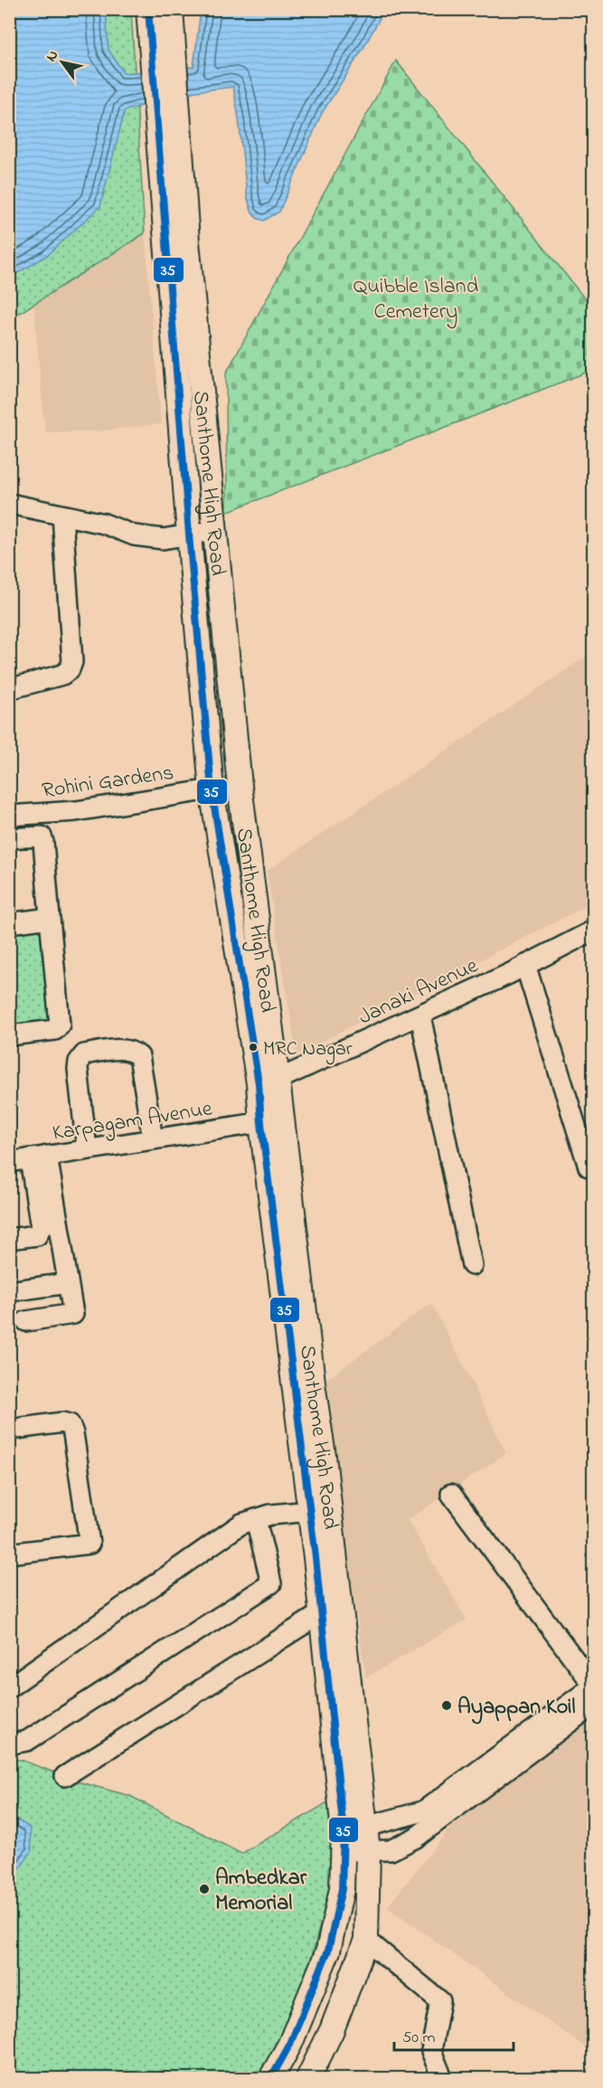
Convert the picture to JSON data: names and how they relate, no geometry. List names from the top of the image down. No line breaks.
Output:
{"streets":{"main road":["Santhome High Road"],"street":["Rohini Gardens","Janaki Avenue","Karpagam Avenue"]},"crossings":[["Santhome High Road","Rohini Gardens"],["Santhome High Road","Janaki Avenue"],["Santhome High Road","Karpagam Avenue"]],"parks":["Quibble Island Cemetery"],"places":["MRC Nagar","Ayappan Koil","Ambedkar Memorial"],"lines":["transit line 35"],"scale_bar":"50 m","north":"top left"}
